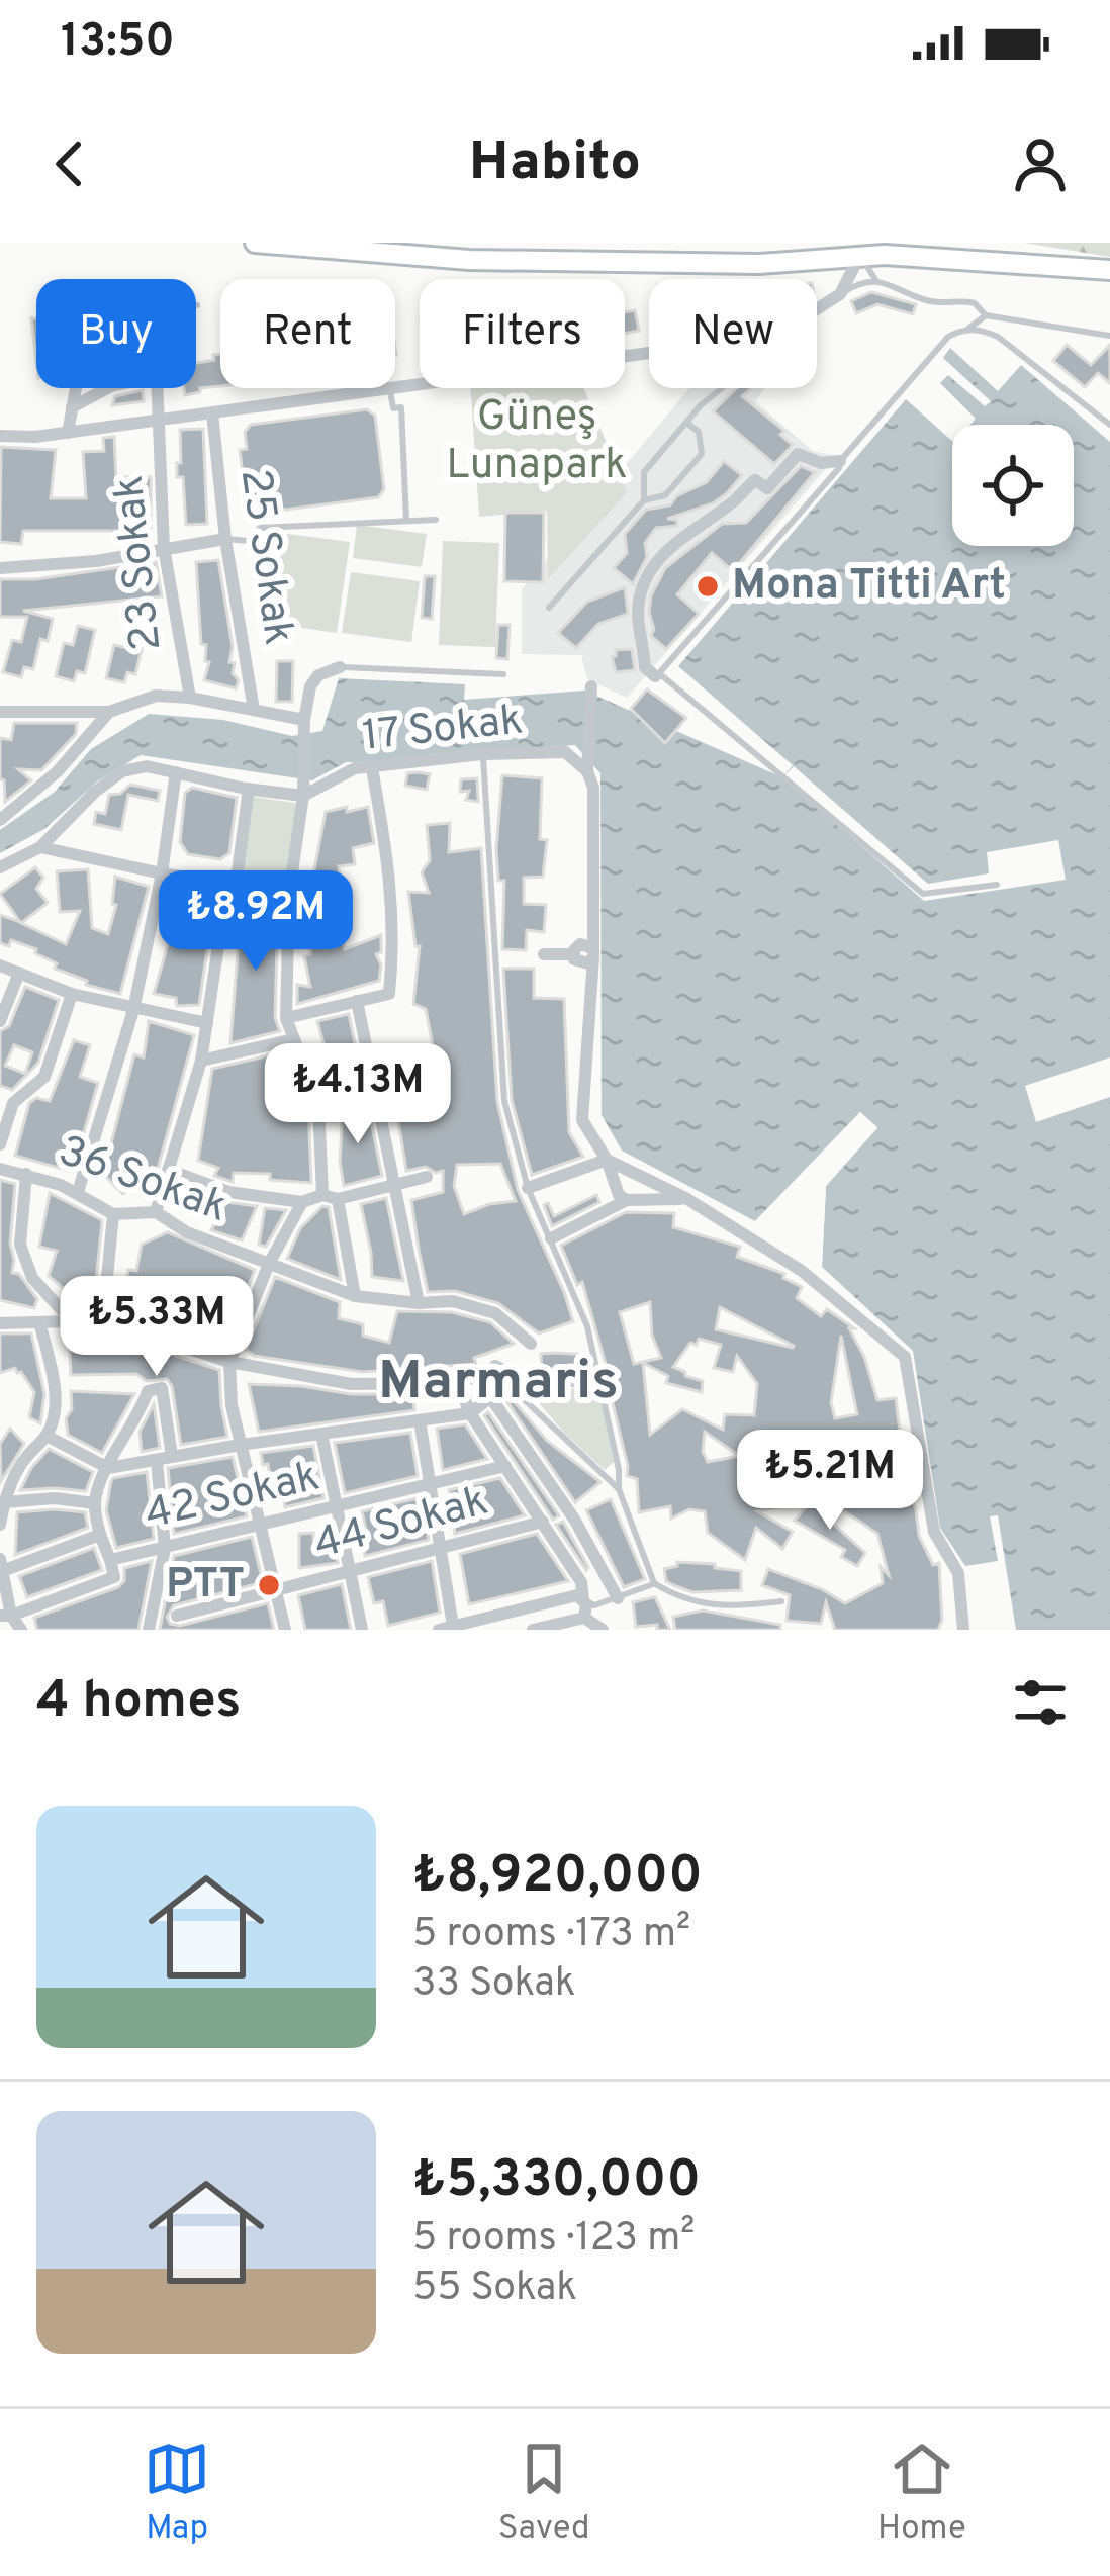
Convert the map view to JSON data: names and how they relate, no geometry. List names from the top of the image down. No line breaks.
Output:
{"streets":{"street":["25 Sokak","23 Sokak","17 Sokak","36 Sokak","42 Sokak","44 Sokak"]},"districts":["Marmaris"],"parks":["Güneş Lunapark"],"places":["Mona Titti Art","PTT"],"page":{"status":"13:50","header":"Habito","chip":["Buy","Rent","Filters","New"],"price":["₺8.92M","₺4.13M","₺5.33M","₺5.21M"],"heading":"4 homes","list":[{"name":"₺8,920,000","note":"5 rooms · 173 m² · 33 Sokak"},{"name":"₺5,330,000","note":"5 rooms · 123 m² · 55 Sokak"}],"tabs":["Map","Saved","Home"]}}
